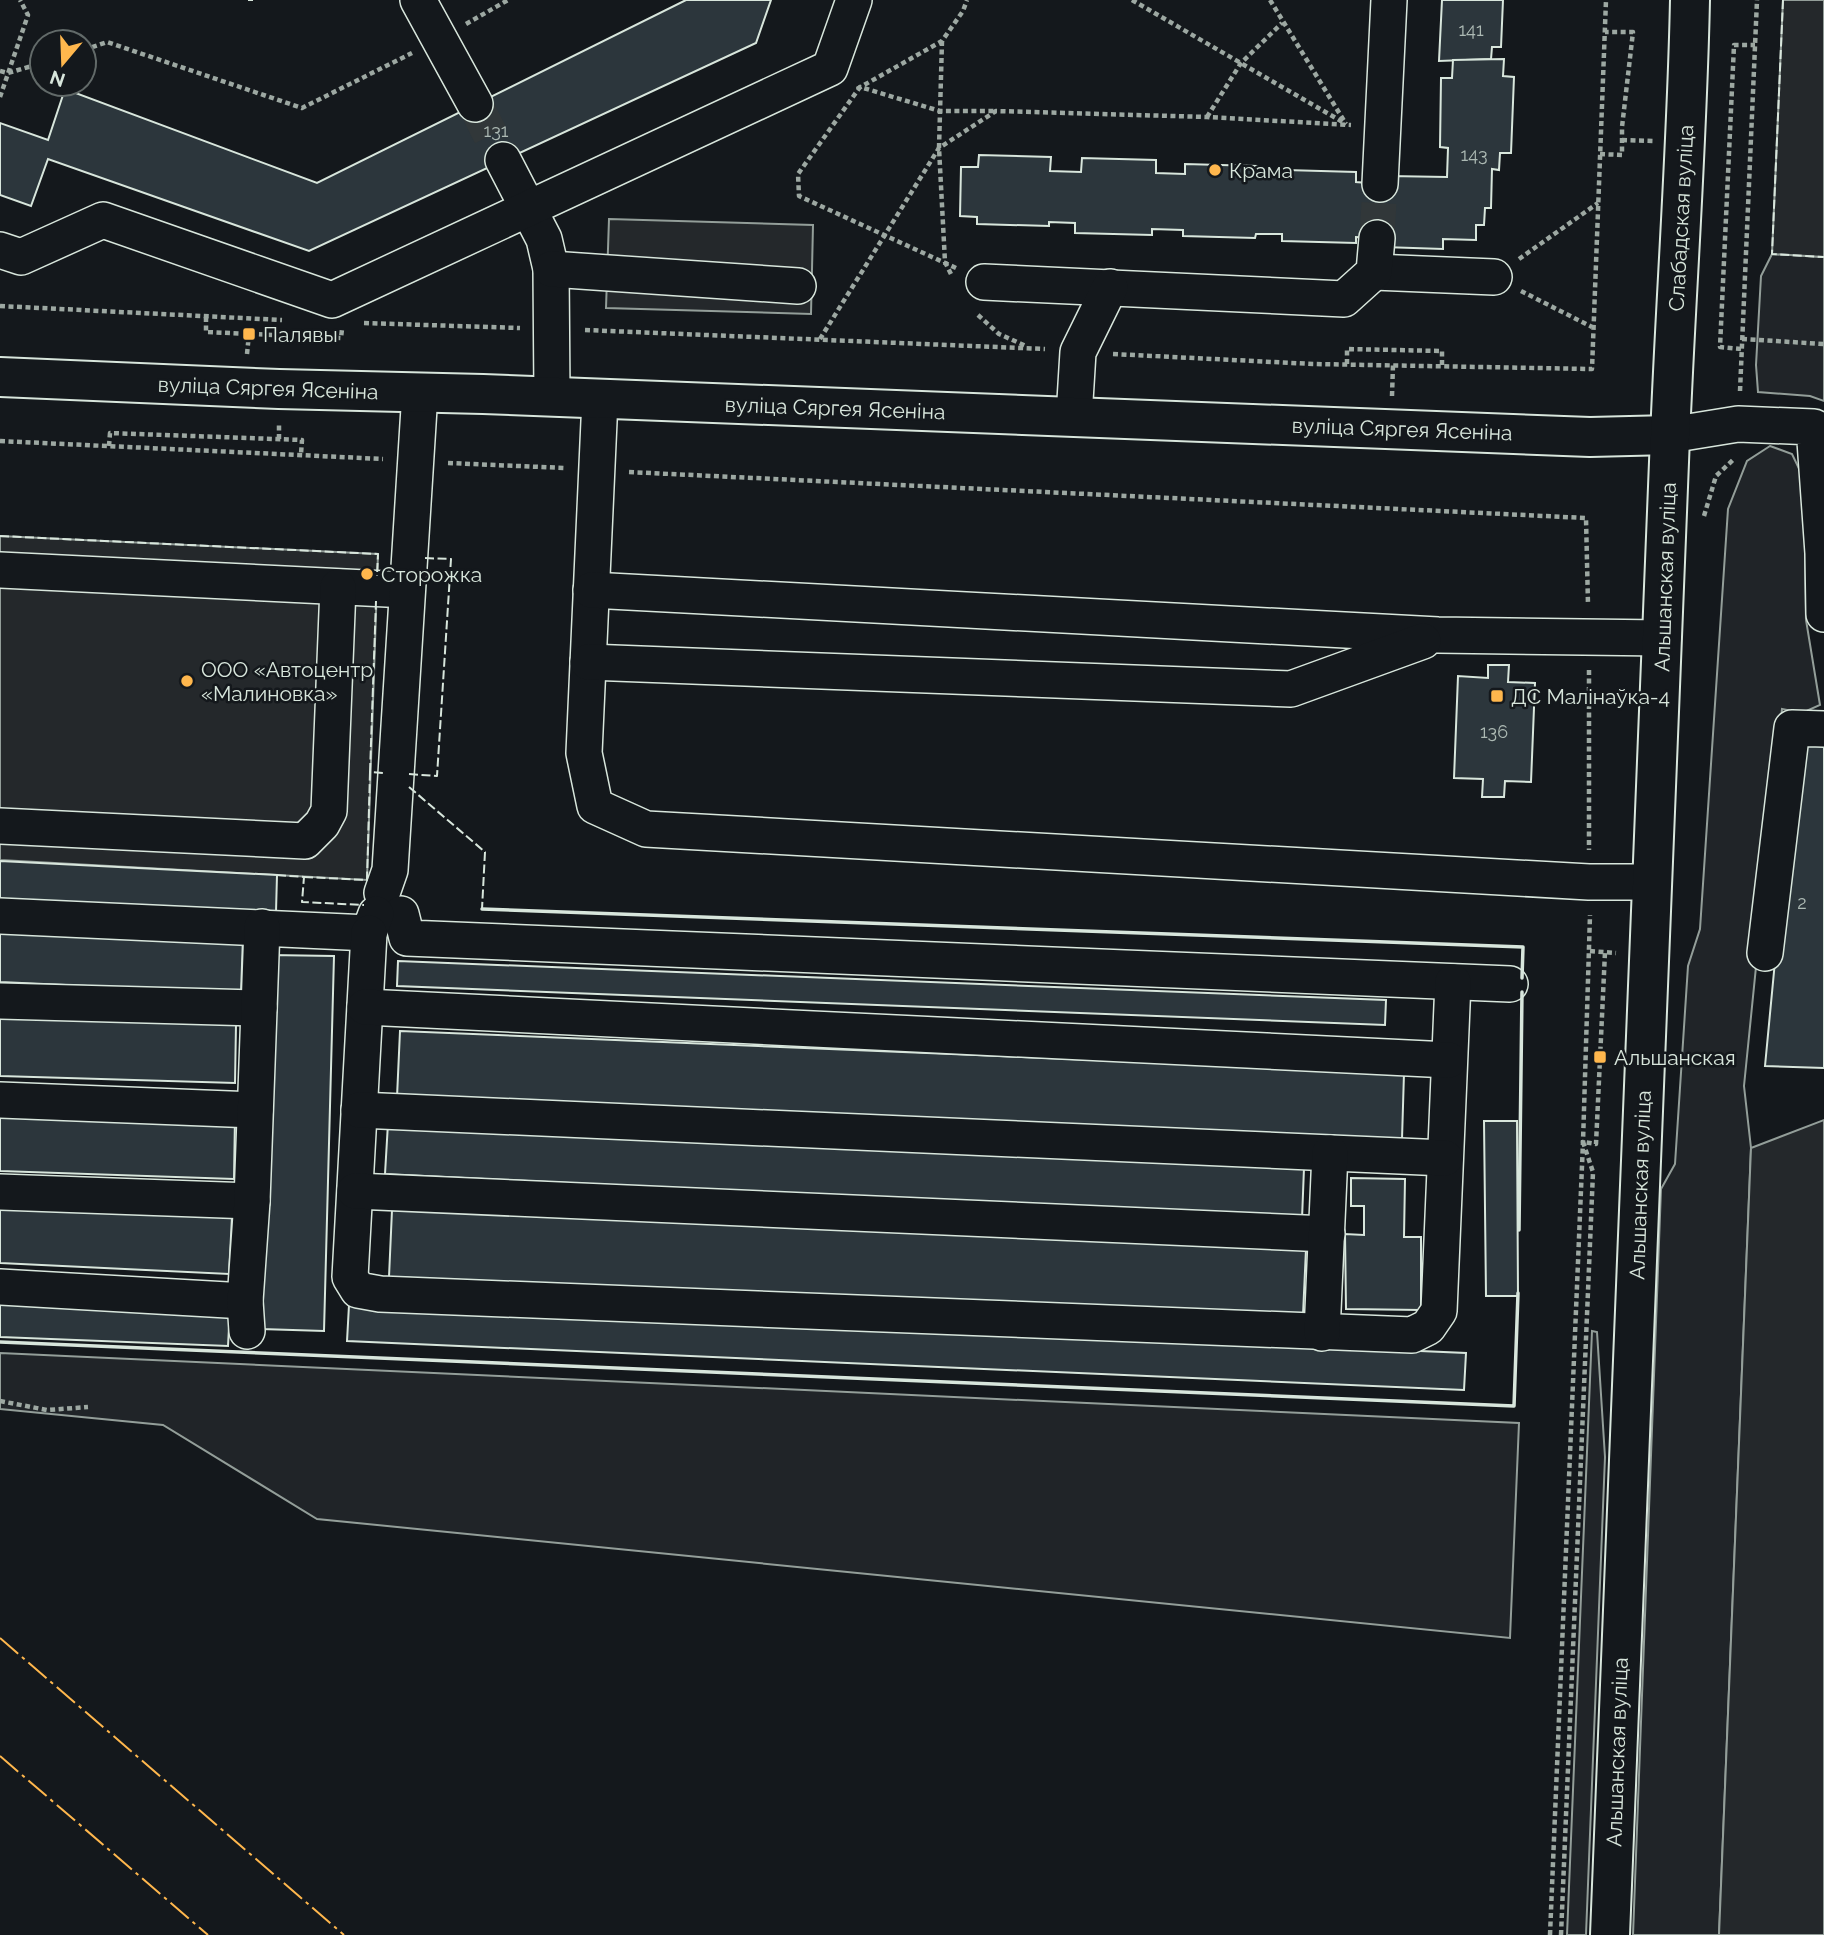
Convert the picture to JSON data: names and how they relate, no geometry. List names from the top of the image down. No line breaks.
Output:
{"streets":{"main road":["Слабадская вуліца","вуліца Сяргея Ясеніна","Альшанская вуліца"]},"crossings":[["Слабадская вуліца","вуліца Сяргея Ясеніна"],["Слабадская вуліца","Альшанская вуліца"],["вуліца Сяргея Ясеніна","Альшанская вуліца"]],"places":{"other":["Крама","Сторожка","ООО «Автоцентр «Малиновка»"],"transit":["Палявы","ДС Малінаўка-4","Альшанская"]},"house_numbers":["141","131","143","136","2"],"north":"bottom"}
